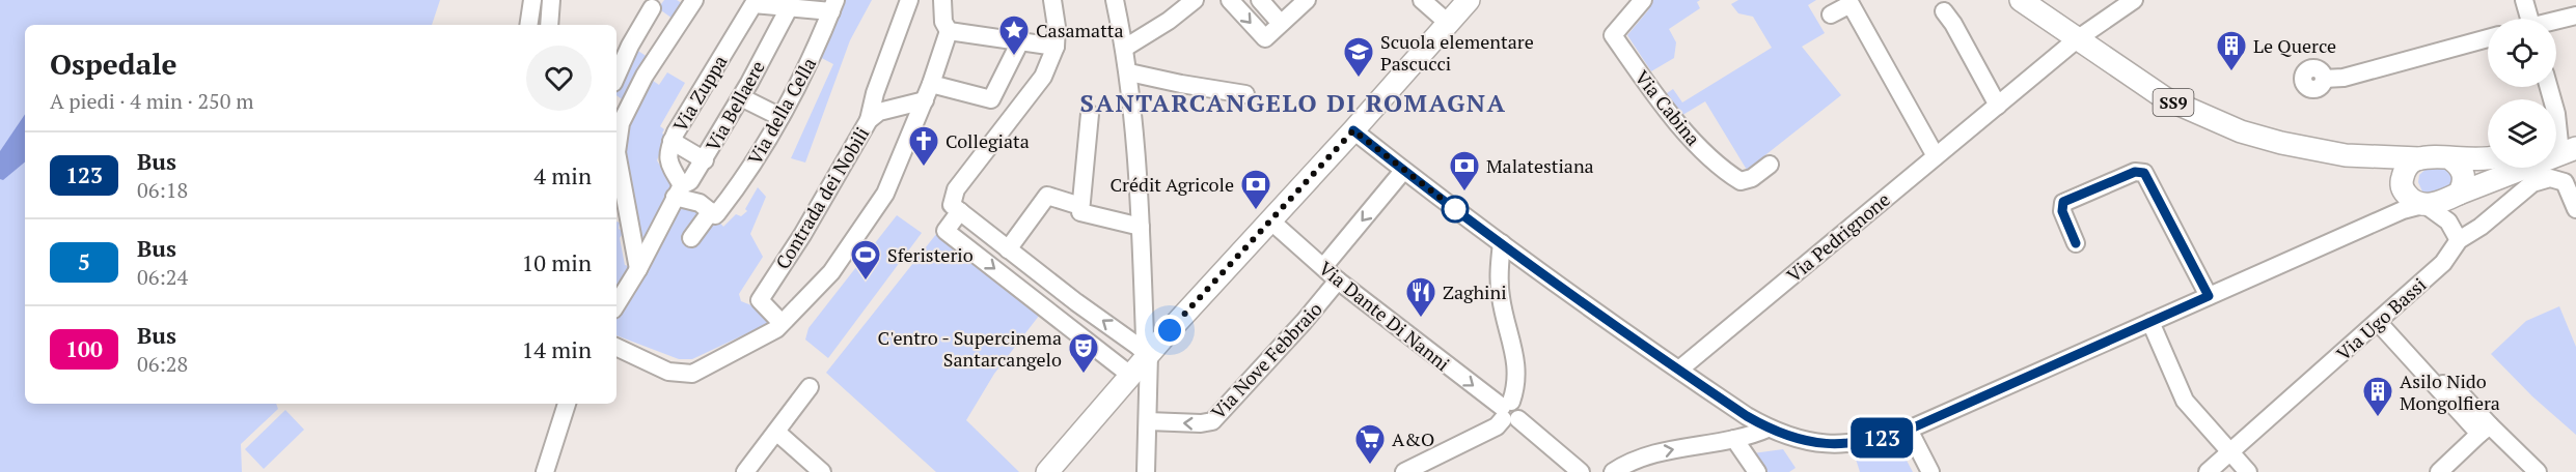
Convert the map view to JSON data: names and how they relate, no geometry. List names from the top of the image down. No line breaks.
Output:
{"streets":{"main road":["SS9"],"street":["Via Zuppa","Via Bellaere","Via Cabina","Via della Cella","Contrada dei Nobili","Via Pedrignone","Via Dante Di Nanni","Via Ugo Bassi","Via Nove Febbraio"]},"crossings":[["Via Zuppa","Via Bellaere"],["SS9","Via Pedrignone"],["Via Dante Di Nanni","Via Nove Febbraio"]],"one_way":["Via Nove Febbraio"],"districts":["SANTARCANGELO DI ROMAGNA"],"places":{"place":["Casamatta"],"building":["Le Querce","Asilo Nido Mongolfiera"],"school or university":["Scuola elementare Pascucci"],"church":["Collegiata"],"bank":["Malatestiana","Crédit Agricole"],"sports":["Sferisterio"],"restaurant":["Zaghini"],"theatre":["C'entro - Supercinema Santarcangelo"],"supermarket":["A&O"]},"lines":["bus line 123"],"page":{"on_map":"123","heading":["Ospedale","A piedi · 4 min · 250 m"],"list":[{"mark":"123","name":"Bus","note":"06:18","value":"4 min"},{"mark":"5","name":"Bus","note":"06:24","value":"10 min"},{"mark":"100","name":"Bus","note":"06:28","value":"14 min"}]}}
